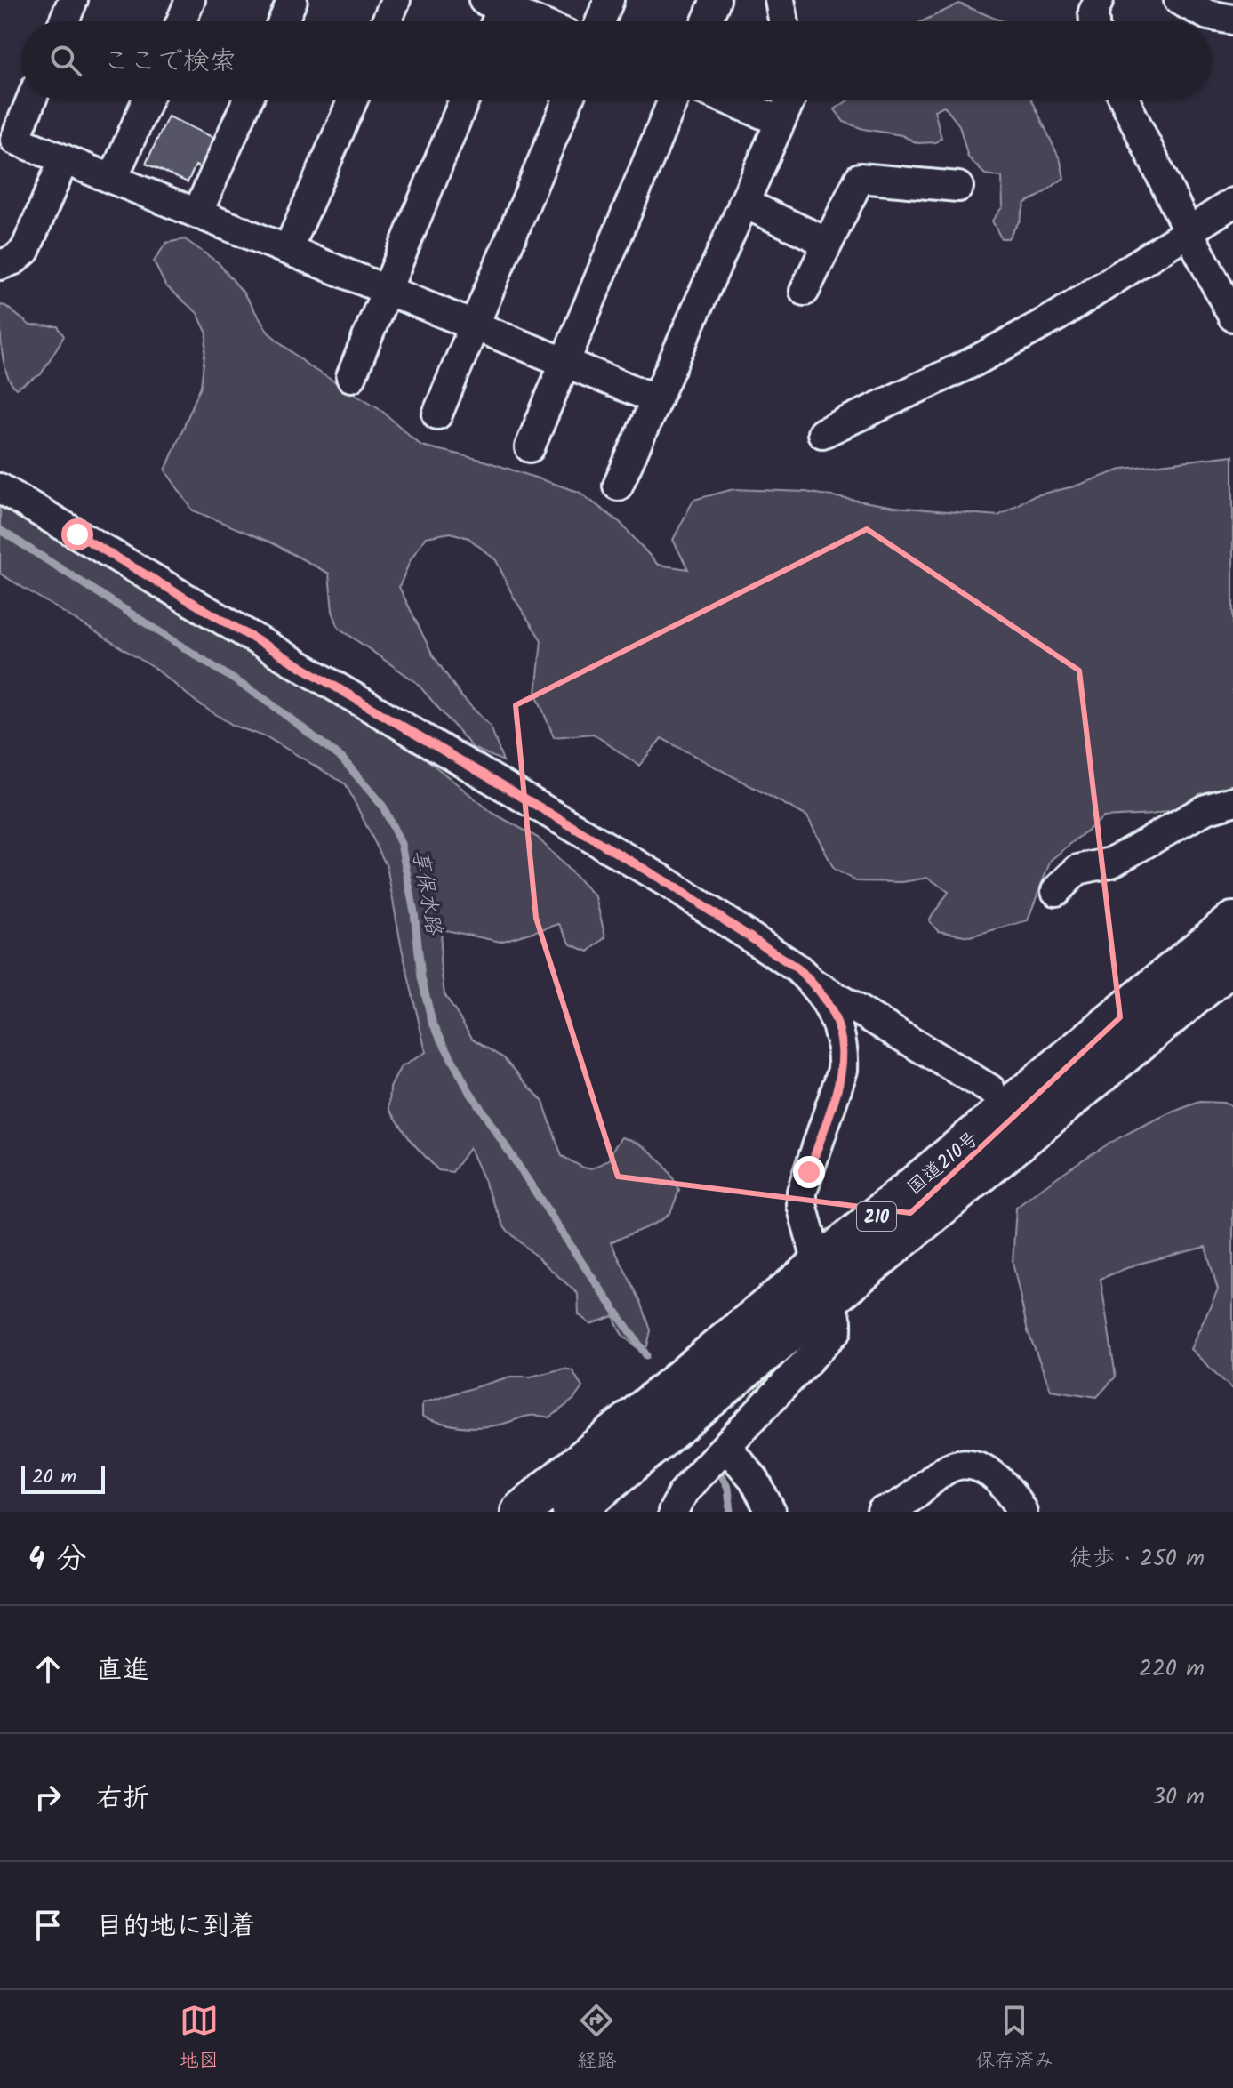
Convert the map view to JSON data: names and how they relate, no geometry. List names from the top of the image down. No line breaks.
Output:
{"streets":{"highway":["国道210号","210"]},"water":["享保水路"],"scale_bar":"20 m","page":{"search":"ここで検索","scale":"20 m","heading":["4 分","徒歩 · 250 m"],"list":[["直進","220 m"],["右折","30 m"],"目的地に到着"],"nav":["地図","経路","保存済み"]}}
